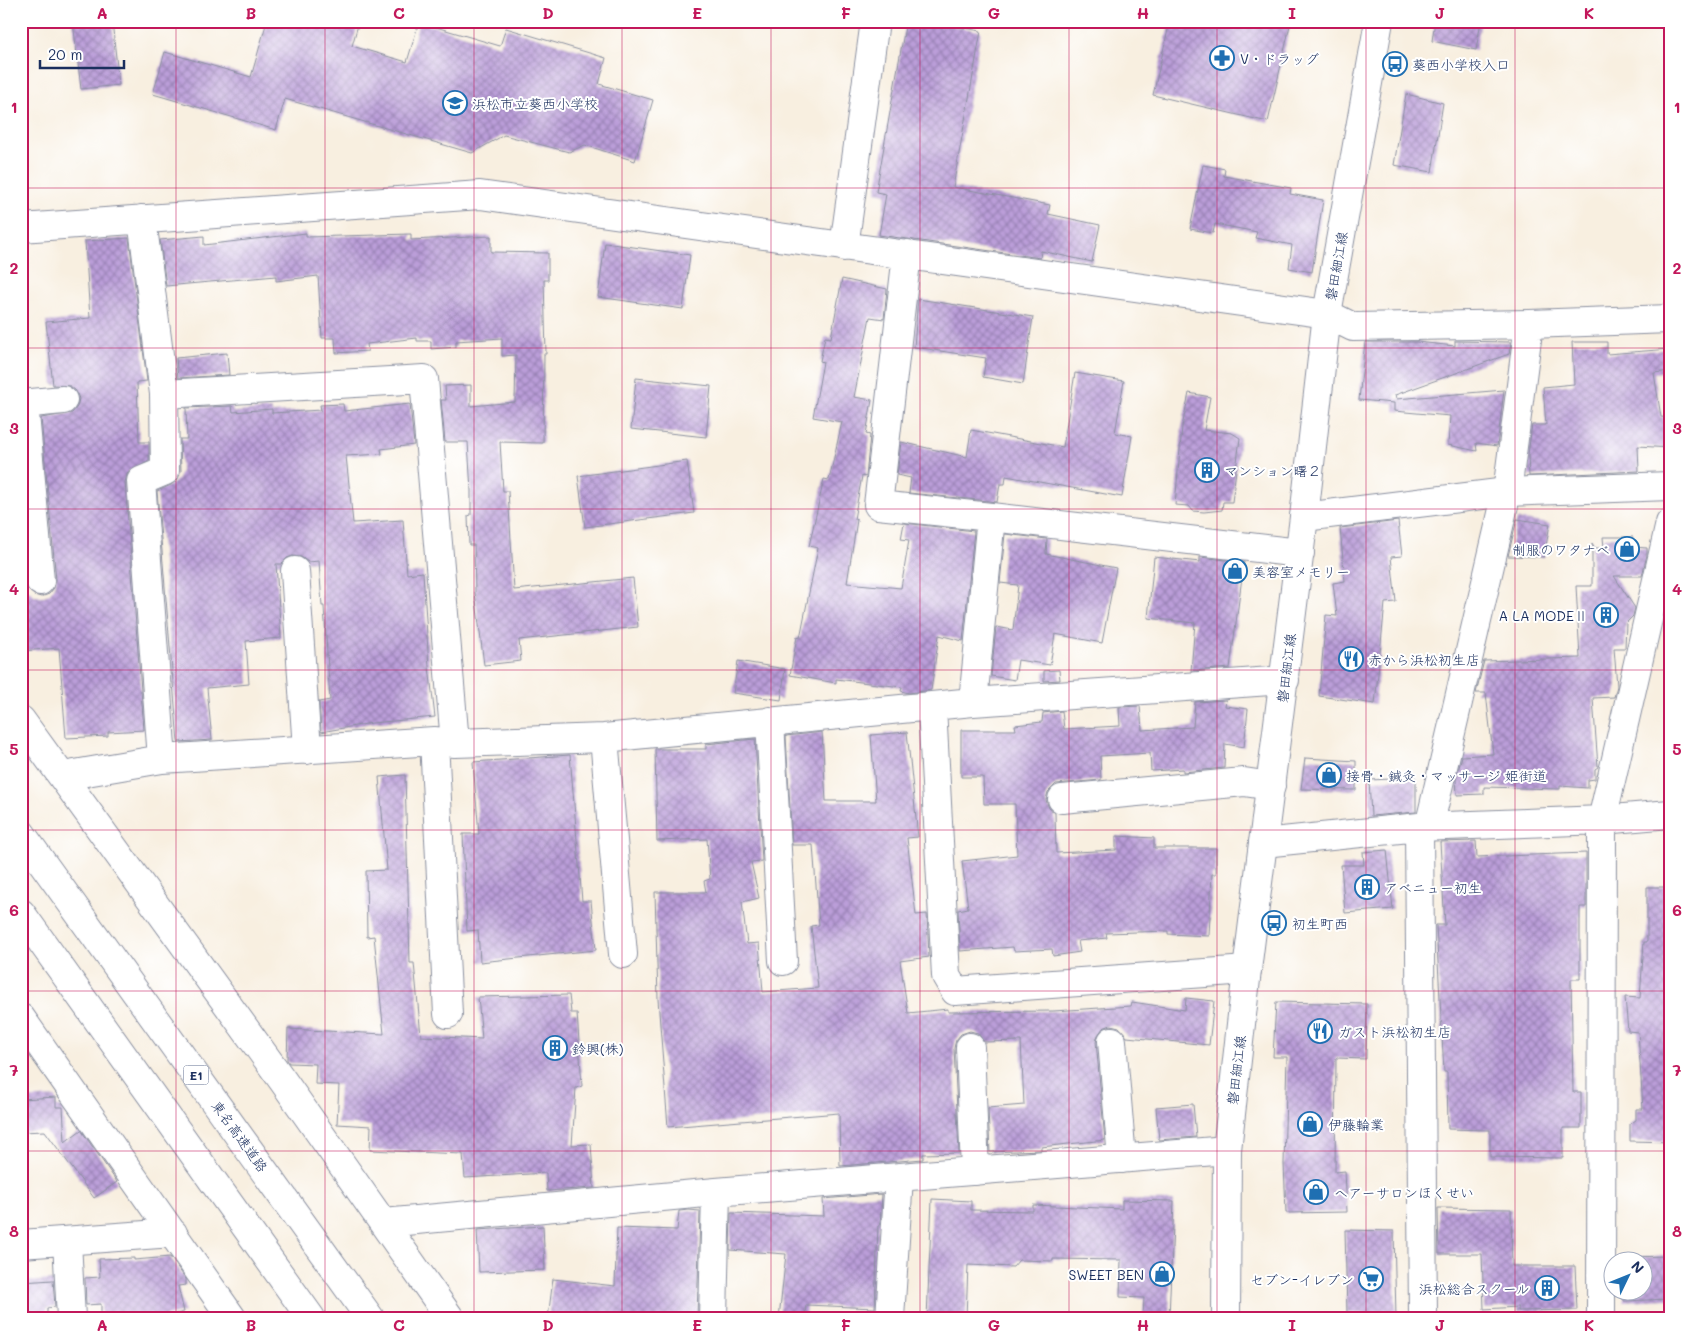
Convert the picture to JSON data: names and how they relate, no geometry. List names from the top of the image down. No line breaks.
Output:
{"streets":{"main road":["磐田細江線","E1","東名高速道路"]},"places":{"pharmacy":["V・ドラッグ"],"bus stop":["葵西小学校入口","初生町西"],"school or university":["浜松市立葵西小学校"],"building":["マンション曙２","A LA MODEⅡ","アベニュー初生","鈴興(株)","浜松総合スクール"],"shop":["制服のワタナベ","美容室メモリー","接骨・鍼灸・マッサージ 姫街道","伊藤輪業","ヘアーサロンほくせい","SWEET BEN"],"restaurant":["赤から浜松初生店","ガスト浜松初生店"],"supermarket":["セブン-イレブン"]},"scale_bar":"20 m","north":"top right","grid":{"columns":["A","B","C","D","E","F","G","H","I","J","K"],"rows":["1","2","3","4","5","6","7","8"]}}
